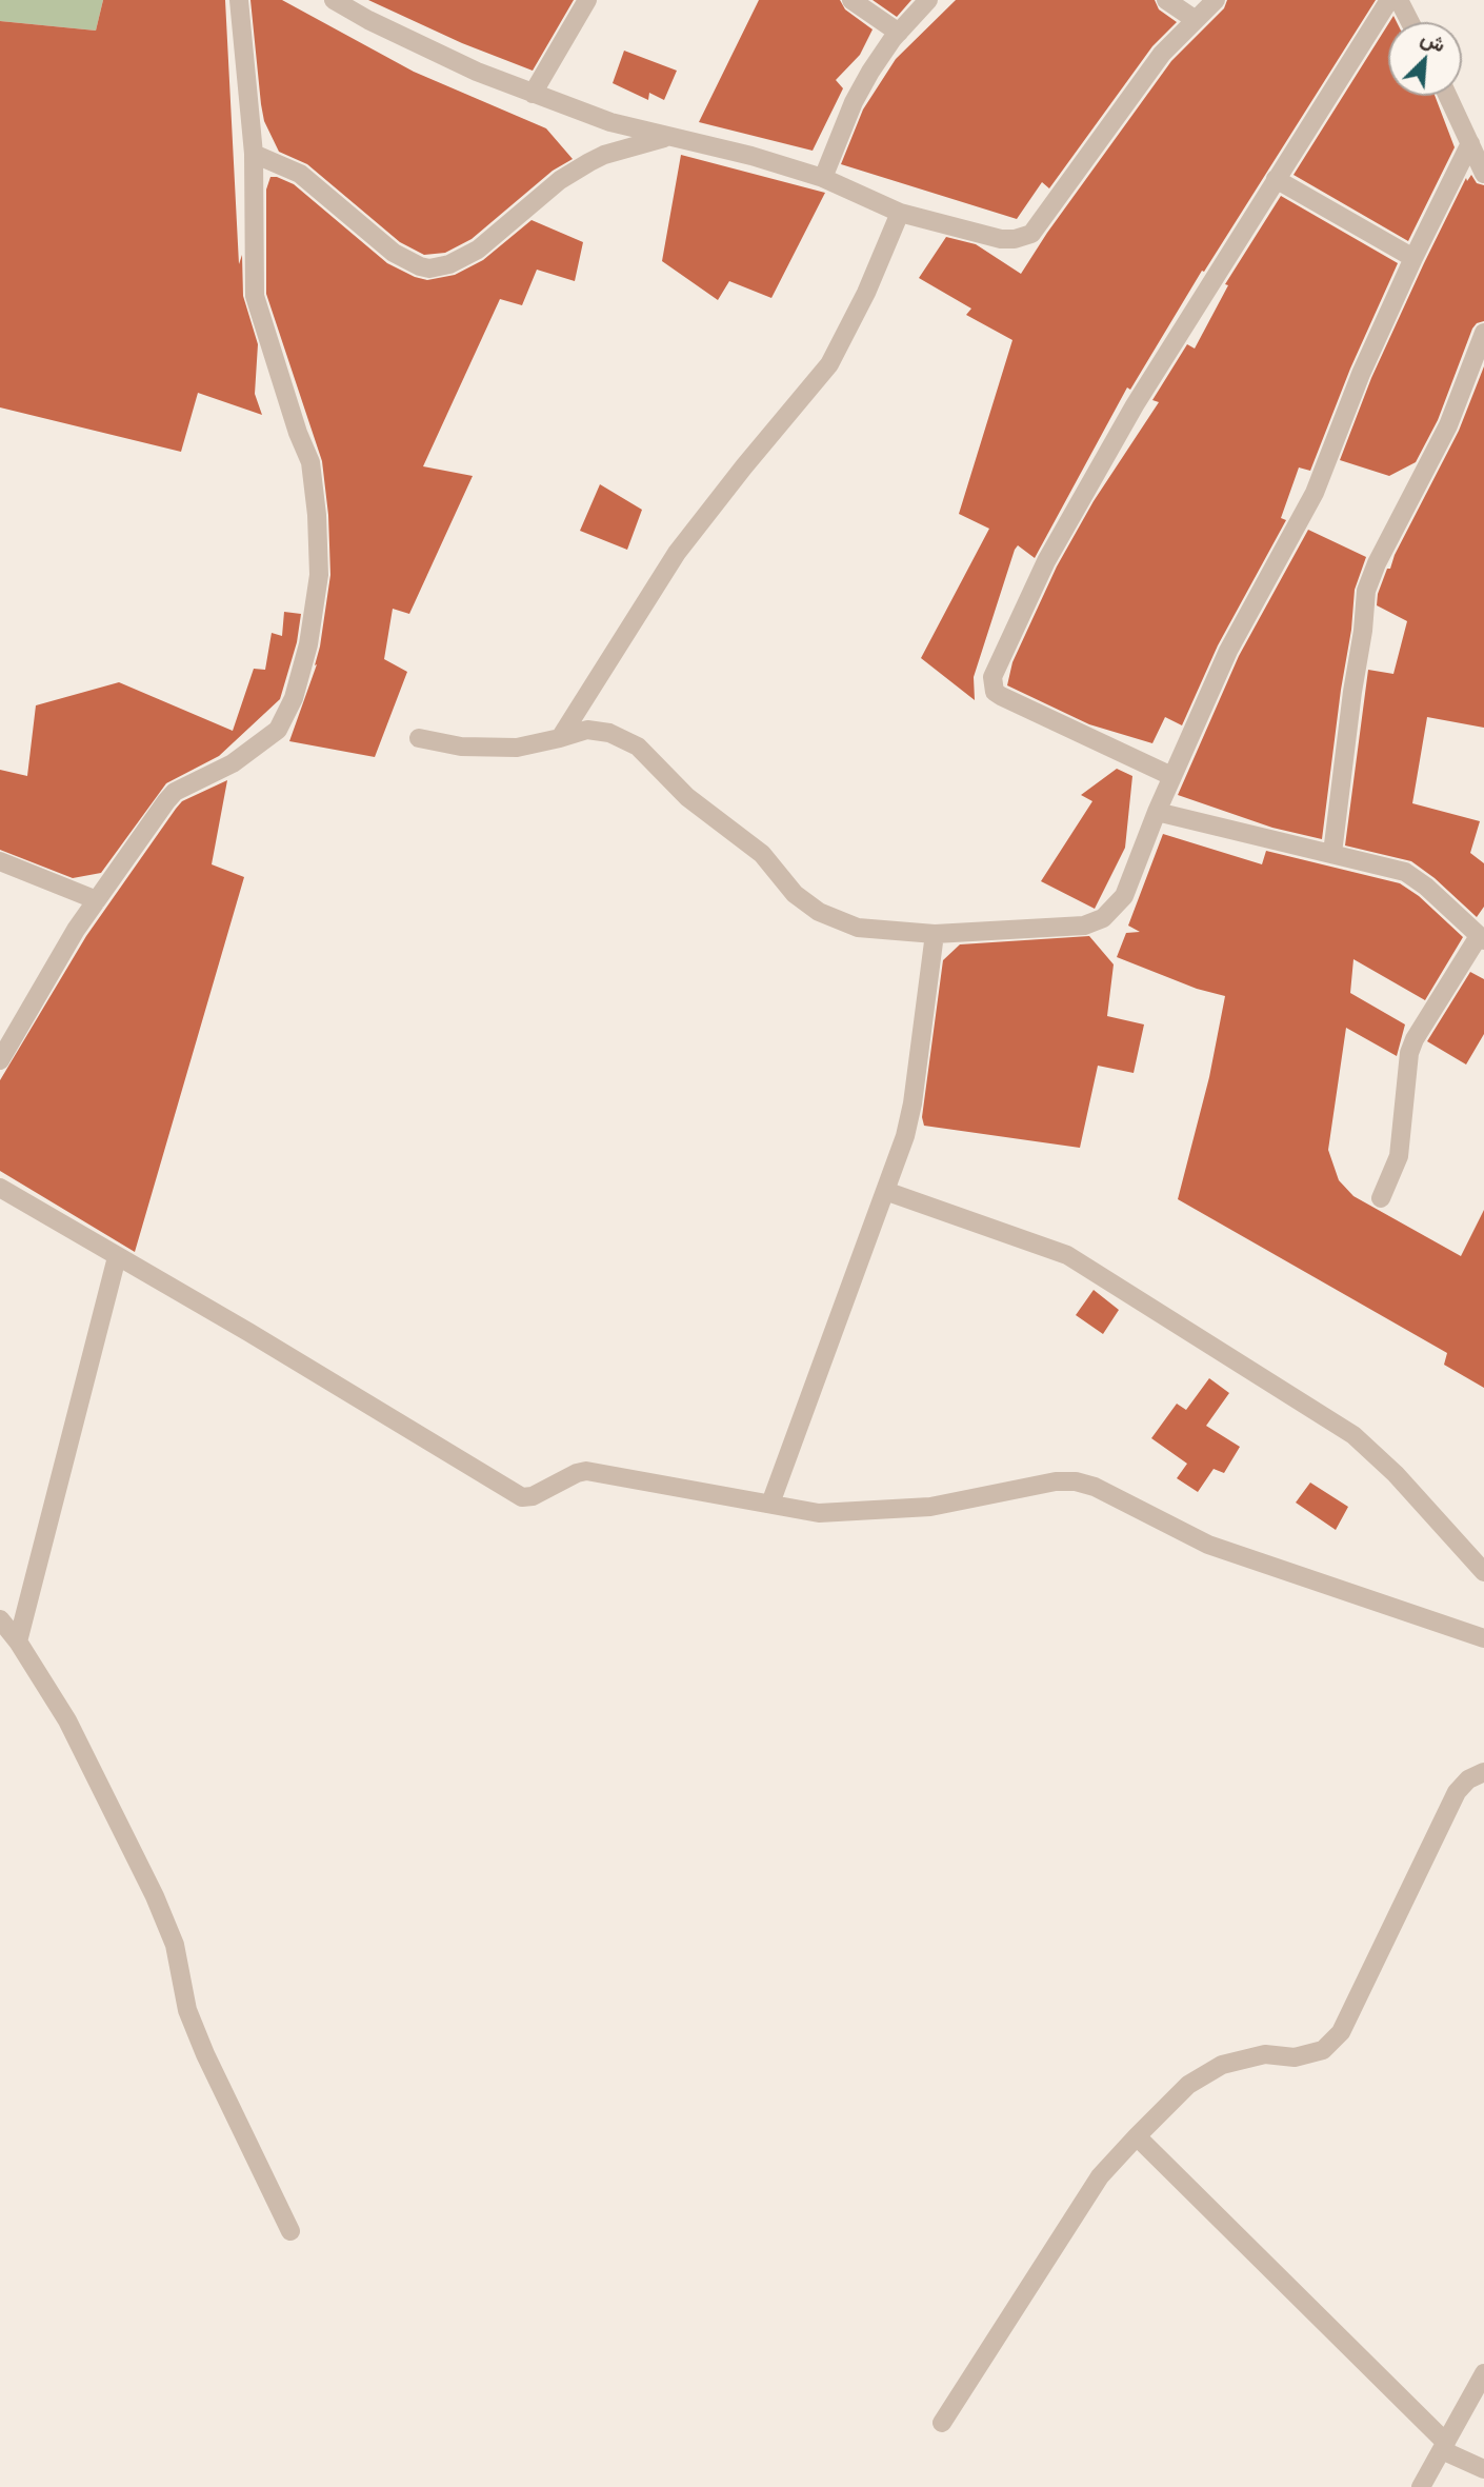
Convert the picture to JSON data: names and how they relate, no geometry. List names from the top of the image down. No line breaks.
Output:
{"north":"top right"}
